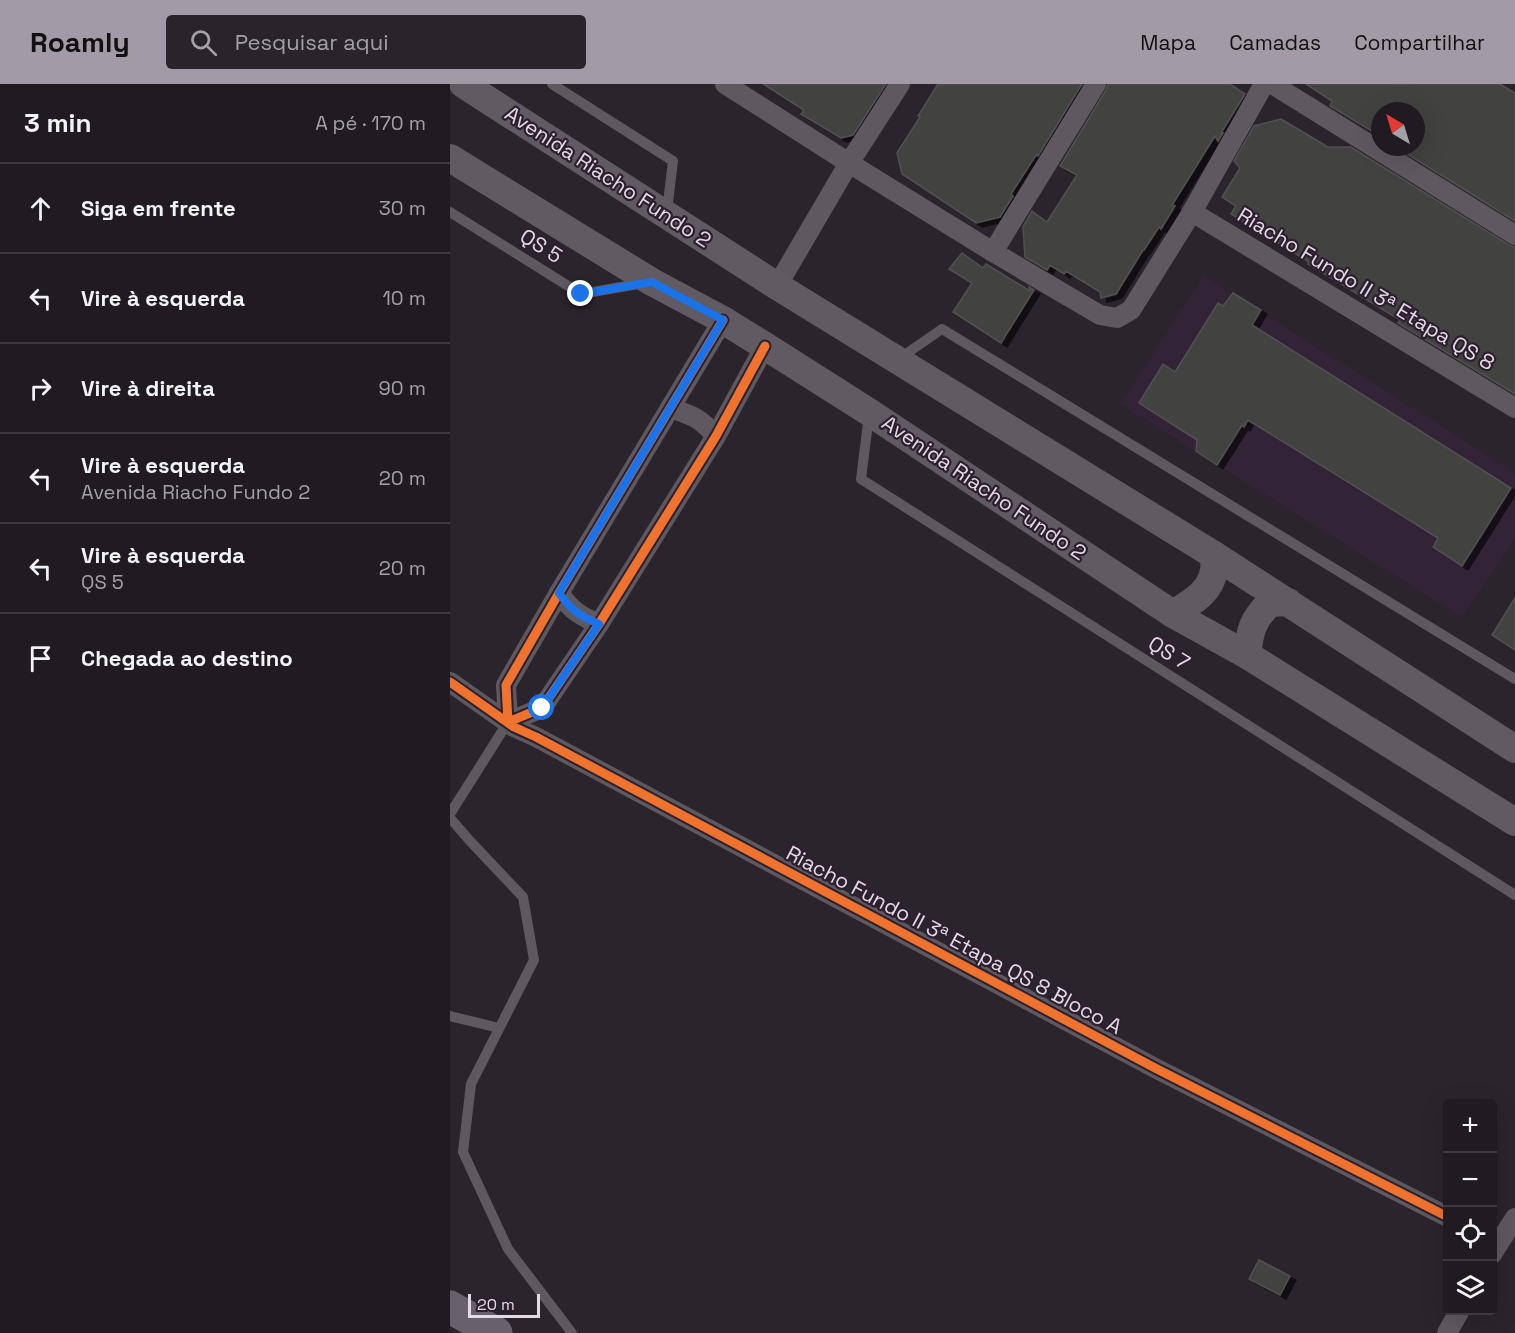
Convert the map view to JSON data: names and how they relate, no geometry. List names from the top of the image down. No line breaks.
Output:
{"streets":{"main road":["Avenida Riacho Fundo 2"],"street":["Riacho Fundo II 3ª Etapa QS 8","Riacho Fundo II 3ª Etapa QS 8 Bloco A"],"lane":["QS 5","QS 7"]},"crossings":[["Avenida Riacho Fundo 2","QS 5"],["Avenida Riacho Fundo 2","QS 7"]],"scale_bar":"20 m","north":"top left","page":{"header":"Roamly","search":"Pesquisar aqui","nav":["Mapa","Camadas","Compartilhar"],"heading":["3 min","A pé · 170 m"],"list":[["Siga em frente","30 m"],["Vire à esquerda","10 m"],["Vire à direita","90 m"],["Vire à esquerda","Avenida Riacho Fundo 2","20 m"],["Vire à esquerda","QS 5","20 m"],"Chegada ao destino"],"map_buttons":["+","−"],"scale":"20 m"}}
